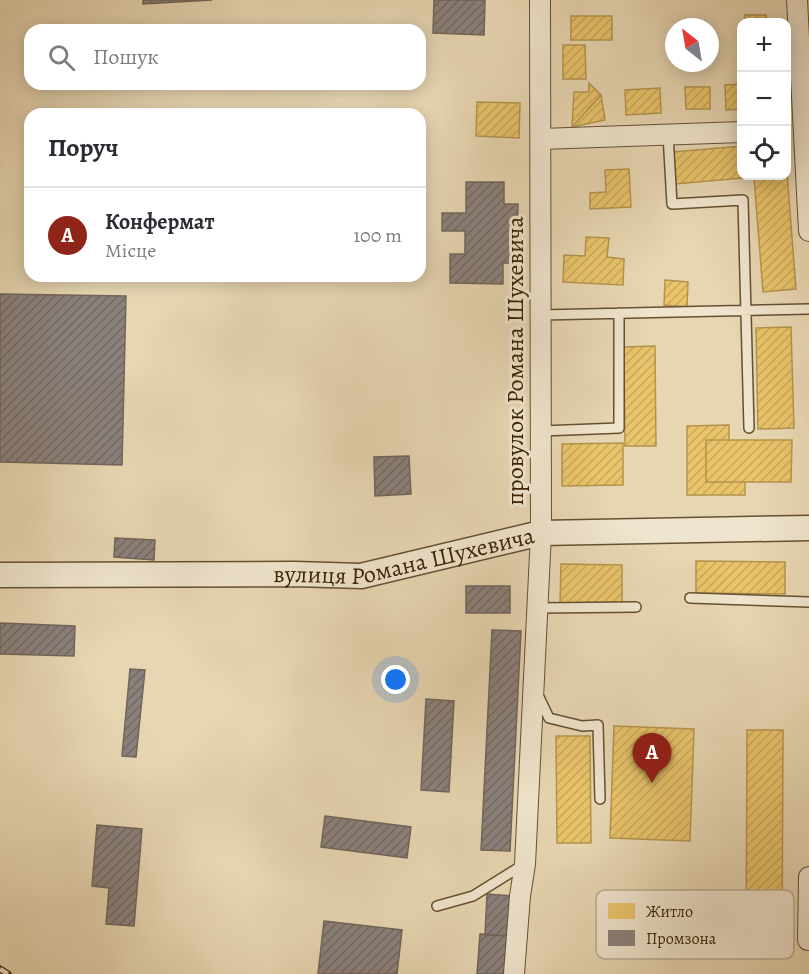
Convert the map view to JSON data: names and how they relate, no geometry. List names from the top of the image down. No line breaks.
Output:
{"streets":{"street":["провулок Романа Шухевича","вулиця Романа Шухевича"]},"crossings":[["провулок Романа Шухевича","вулиця Романа Шухевича"]],"legend":["Житло","Промзона"],"north":"top left","page":{"map_buttons":["+","−"],"search":"Пошук","heading":"Поруч","list":[{"mark":"A","name":"Конфермат","note":"Місце","value":"100 m"}],"pins":"A"}}
